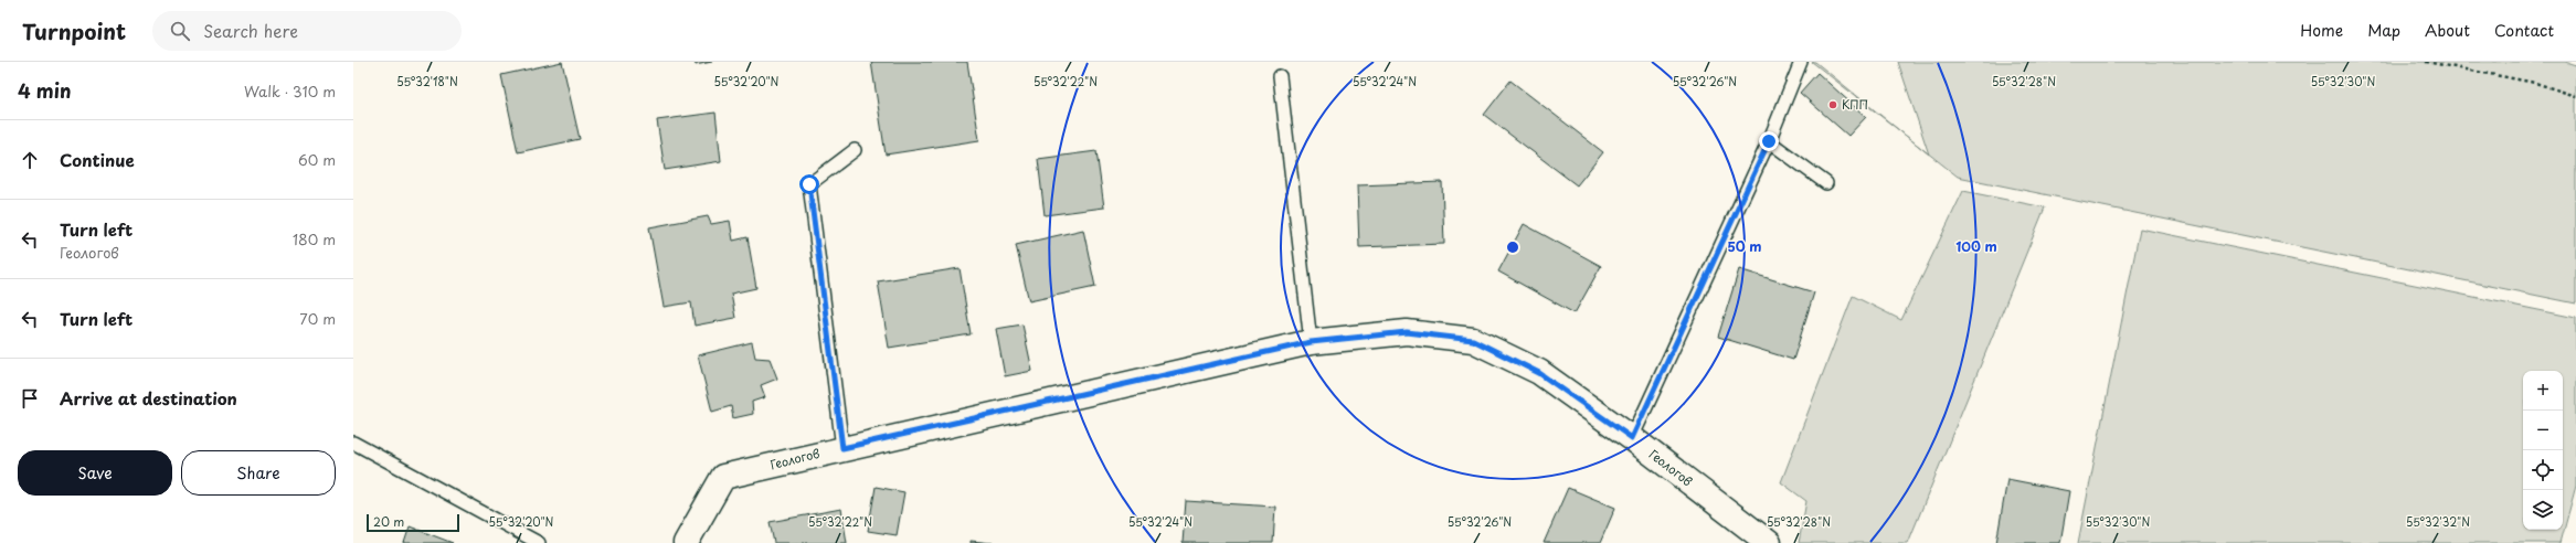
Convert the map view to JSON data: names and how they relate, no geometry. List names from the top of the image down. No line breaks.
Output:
{"streets":{"street":["Геологов"]},"places":["КПП"],"scale_bar":"20 m","page":{"header":"Turnpoint","search":"Search here","nav":["Home","Map","About","Contact"],"heading":["4 min","Walk · 310 m"],"list":[["Continue","60 m"],["Turn left","Геологов","180 m"],["Turn left","70 m"],"Arrive at destination"],"map_buttons":["+","−"],"buttons":["Save","Share"],"scale":"20 m"},"coordinates":["55°32'18\"N","55°32'20\"N","55°32'22\"N","55°32'24\"N","55°32'26\"N","55°32'28\"N","55°32'30\"N","55°32'32\"N"],"rings":["50 m","100 m"]}
